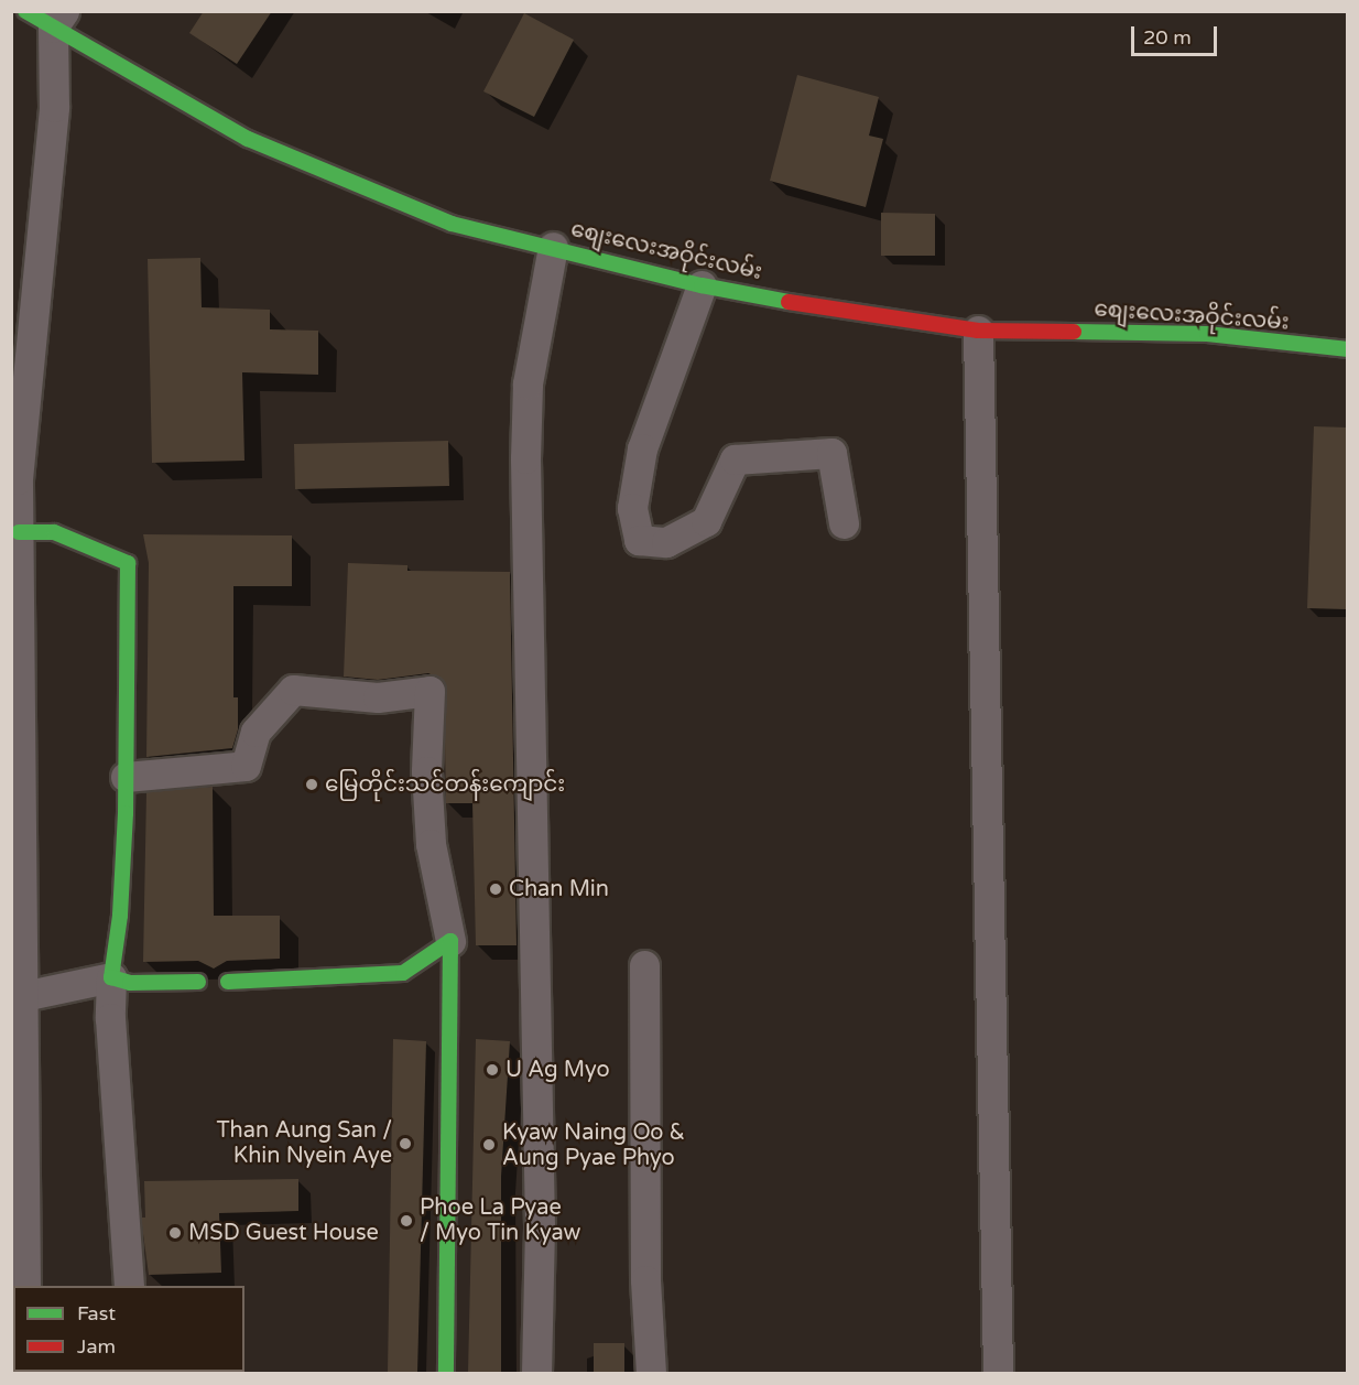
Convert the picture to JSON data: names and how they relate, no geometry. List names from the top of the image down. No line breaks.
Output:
{"streets":{"street":["စျေးလေးအဝိုင်းလမ်း"]},"places":["မြေတိုင်းသင်တန်းကျောင်း","Chan Min","U Ag Myo","Than Aung San / Khin Nyein Aye","Kyaw Naing Oo & Aung Pyae Phyo","Phoe La Pyae / Myo Tin Kyaw","MSD Guest House"],"legend":["Fast","Jam"],"scale_bar":"20 m"}
